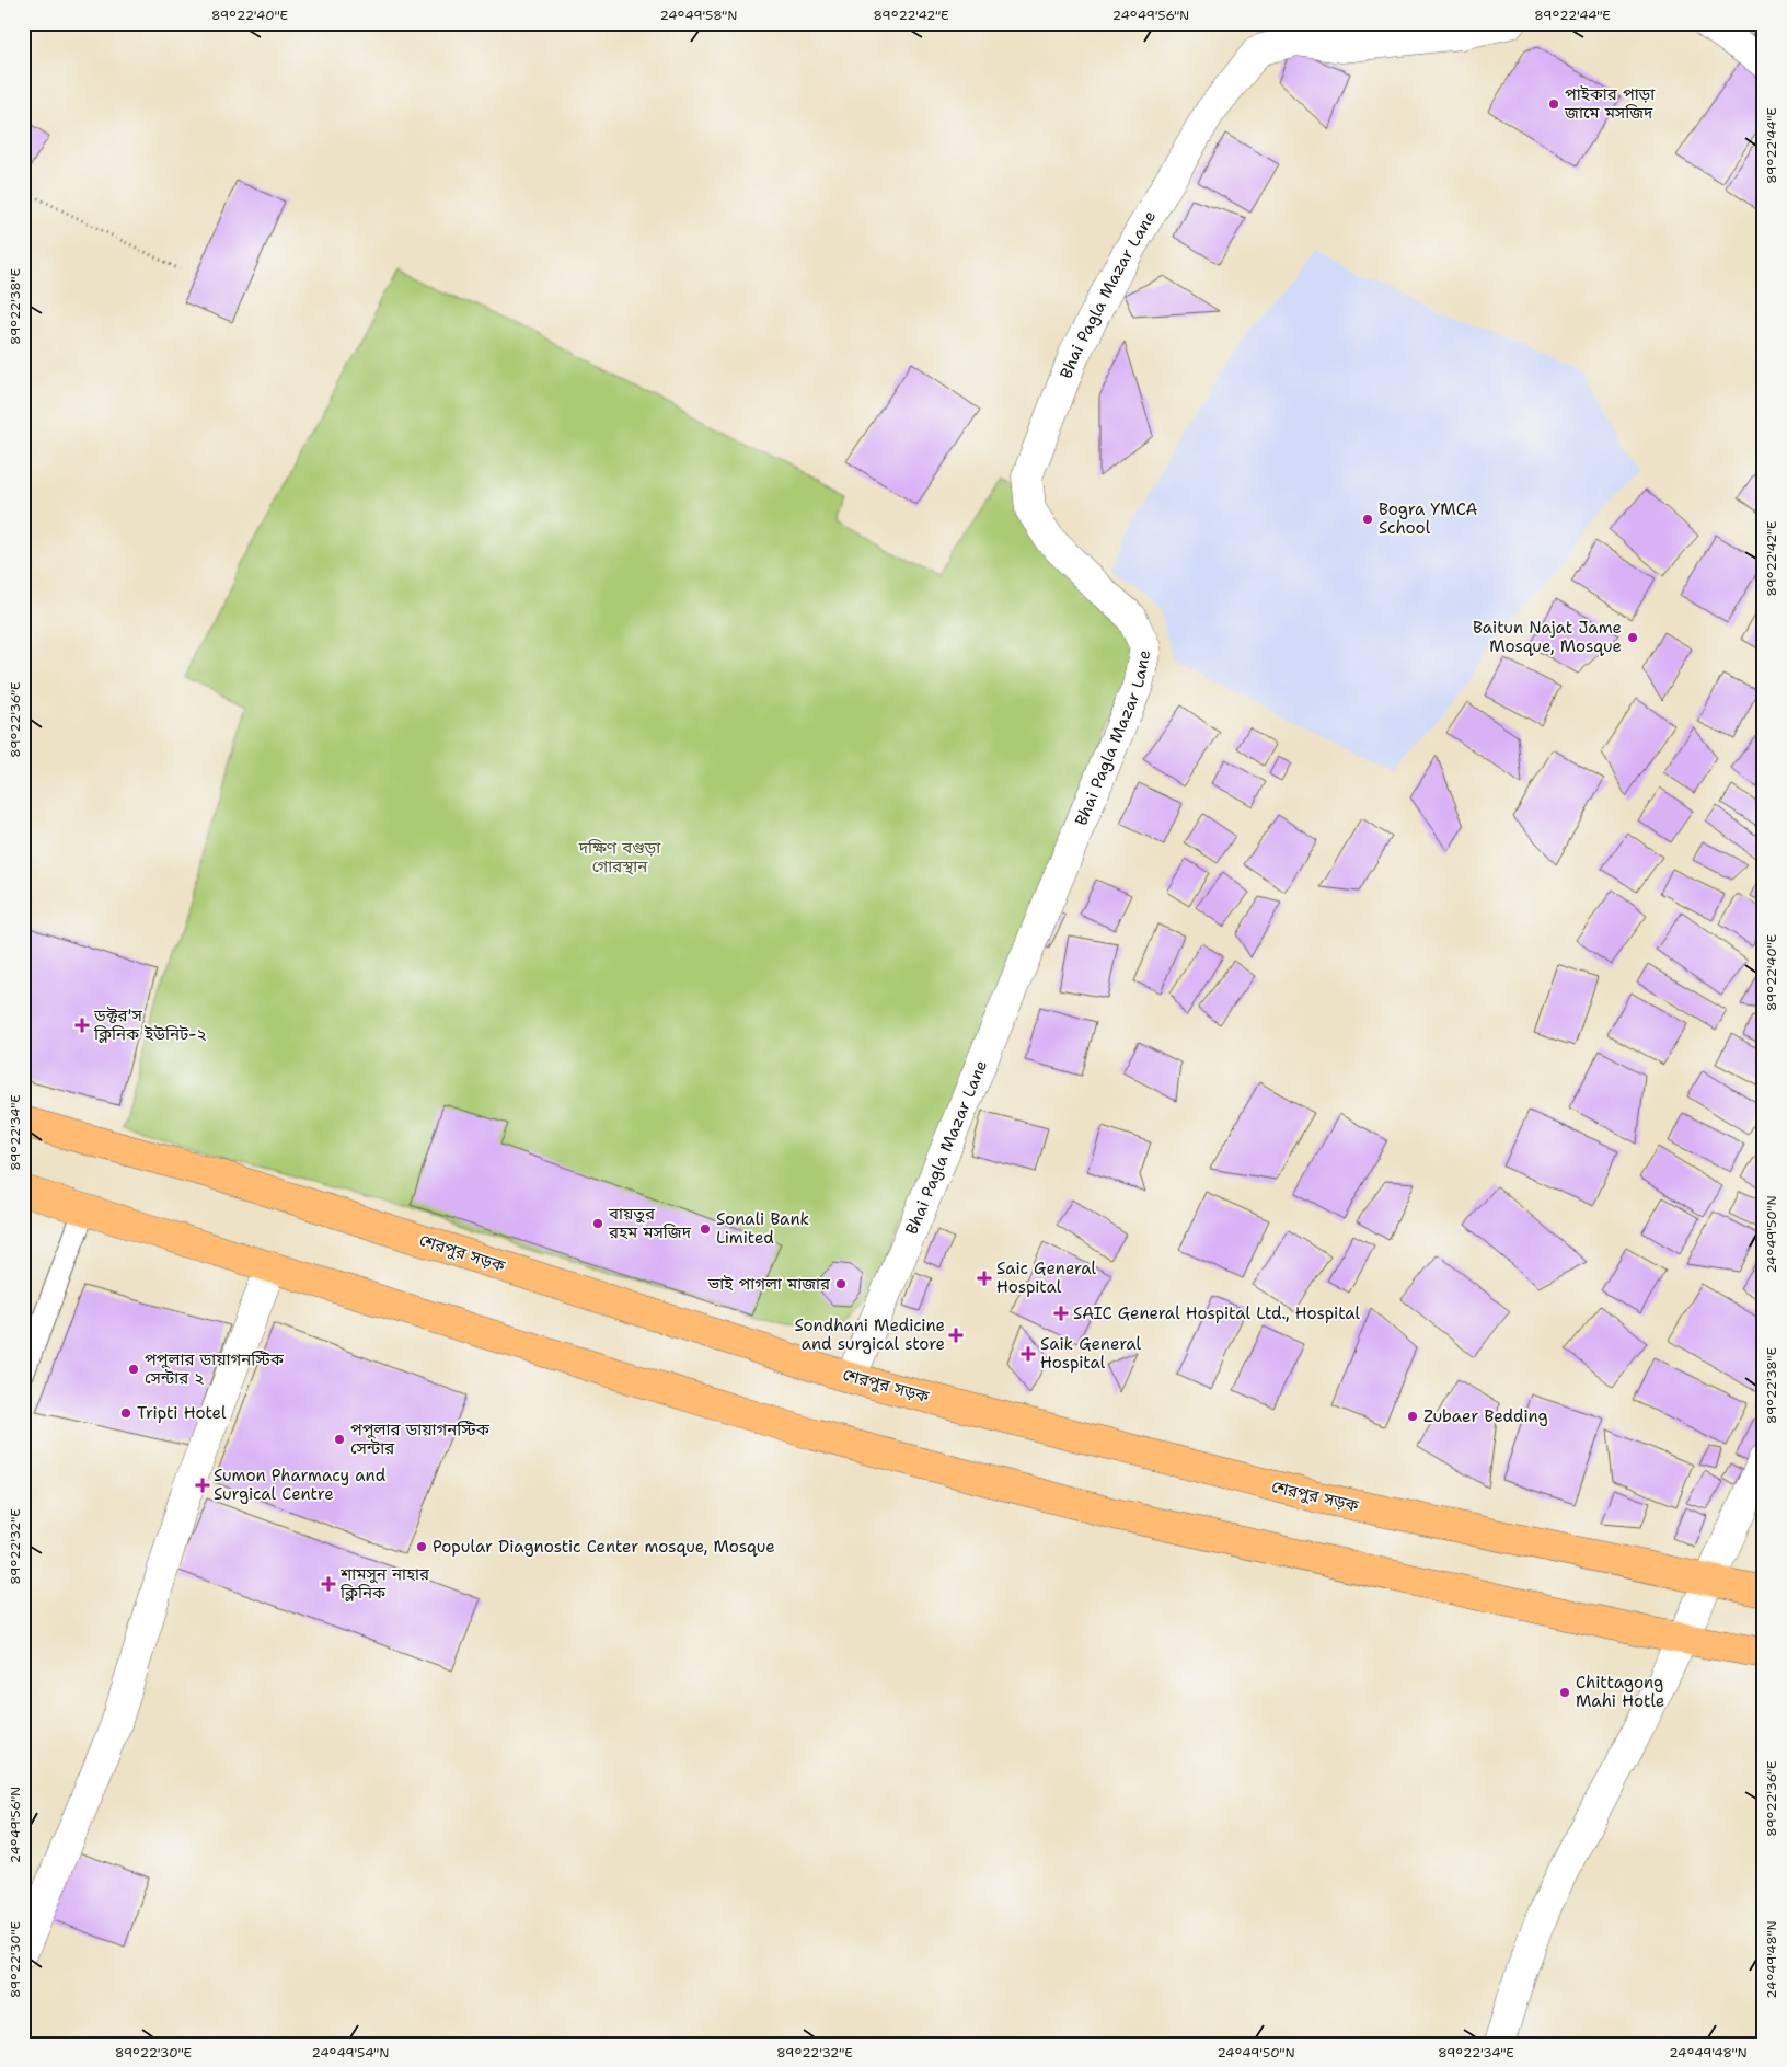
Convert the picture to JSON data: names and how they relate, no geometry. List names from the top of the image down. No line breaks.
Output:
{"streets":{"highway":["শেরপুর সড়ক"],"street":["Bhai Pagla Mazar Lane"]},"crossings":[["Bhai Pagla Mazar Lane","শেরপুর সড়ক"]],"parks":["দক্ষিণ বগুড়া গোরস্থান"],"places":{"other":["পাইকার পাড়া জামে মসজিদ","Bogra YMCA School","Baitun Najat Jame Mosque, Mosque","বায়তুর রহম মসজিদ","Sonali Bank Limited","ভাই পাগলা মাজার","পপুলার ডায়াগনস্টিক সেন্টার ২","Tripti Hotel","Zubaer Bedding","পপুলার ডায়াগনস্টিক সেন্টার","Popular Diagnostic Center mosque, Mosque","Chittagong Mahi Hotle"],"health":["ডক্টর'স ক্লিনিক ইউনিট-২","Saic General Hospital","SAIC General Hospital Ltd., Hospital","Sondhani Medicine and surgical store","Saik General Hospital","Sumon Pharmacy and Surgical Centre","শামসুন নাহার ক্লিনিক"]},"coordinates":["89°22'40\"E","24°49'58\"N","89°22'42\"E","24°49'56\"N","89°22'44\"E","89°22'38\"E","89°22'36\"E","89°22'34\"E","24°49'50\"N","89°22'32\"E","24°49'48\"N","89°22'30\"E","24°49'54\"N"]}
